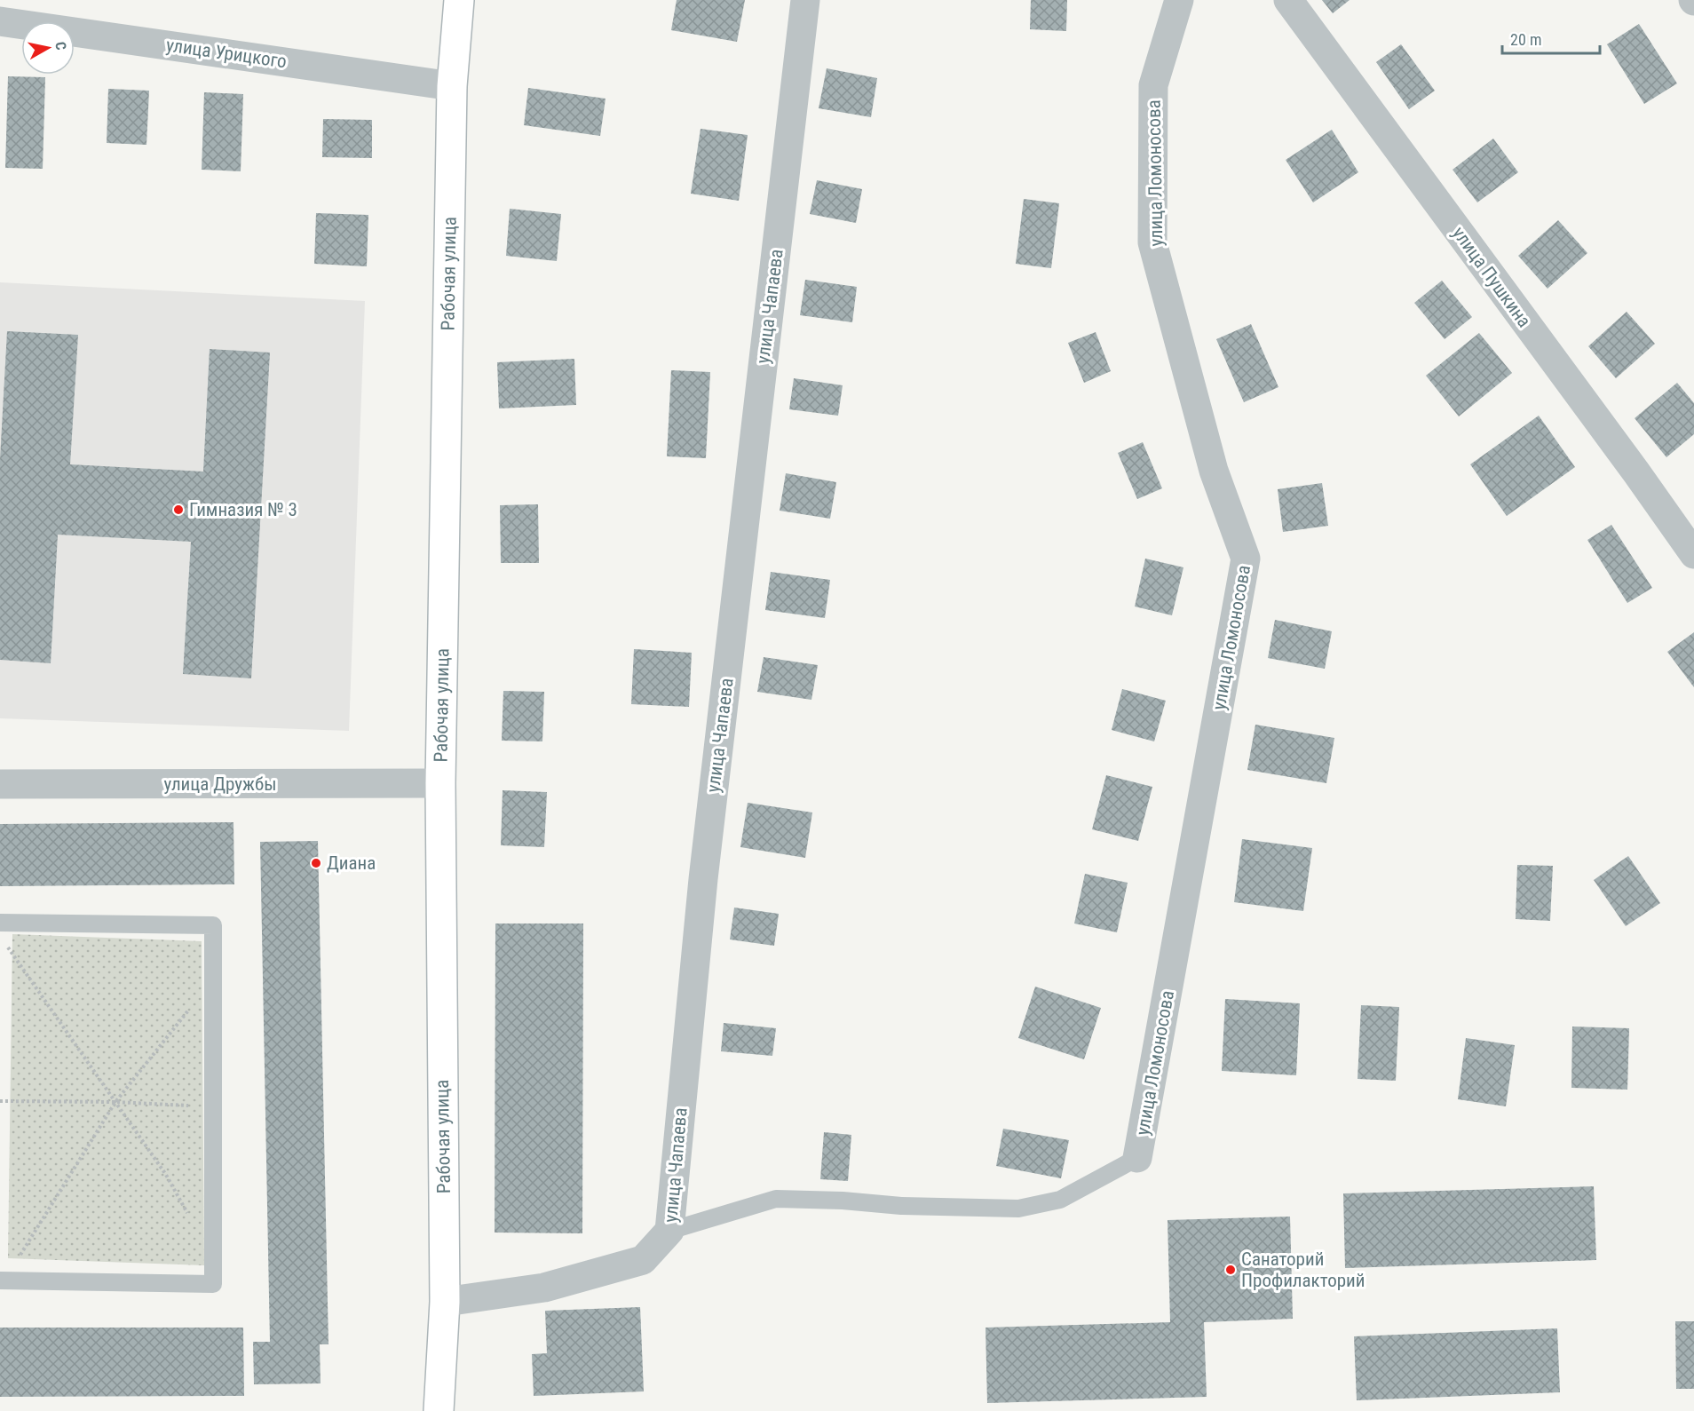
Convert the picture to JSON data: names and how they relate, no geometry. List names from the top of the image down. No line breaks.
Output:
{"streets":{"street":["улица Урицкого","улица Ломоносова","Рабочая улица","улица Пушкина","улица Чапаева","улица Дружбы"]},"crossings":[["улица Урицкого","Рабочая улица"],["Рабочая улица","улица Чапаева"],["Рабочая улица","улица Дружбы"]],"places":["Гимназия № 3","Диана","Санаторий Профилакторий"],"scale_bar":"20 m","north":"right"}
